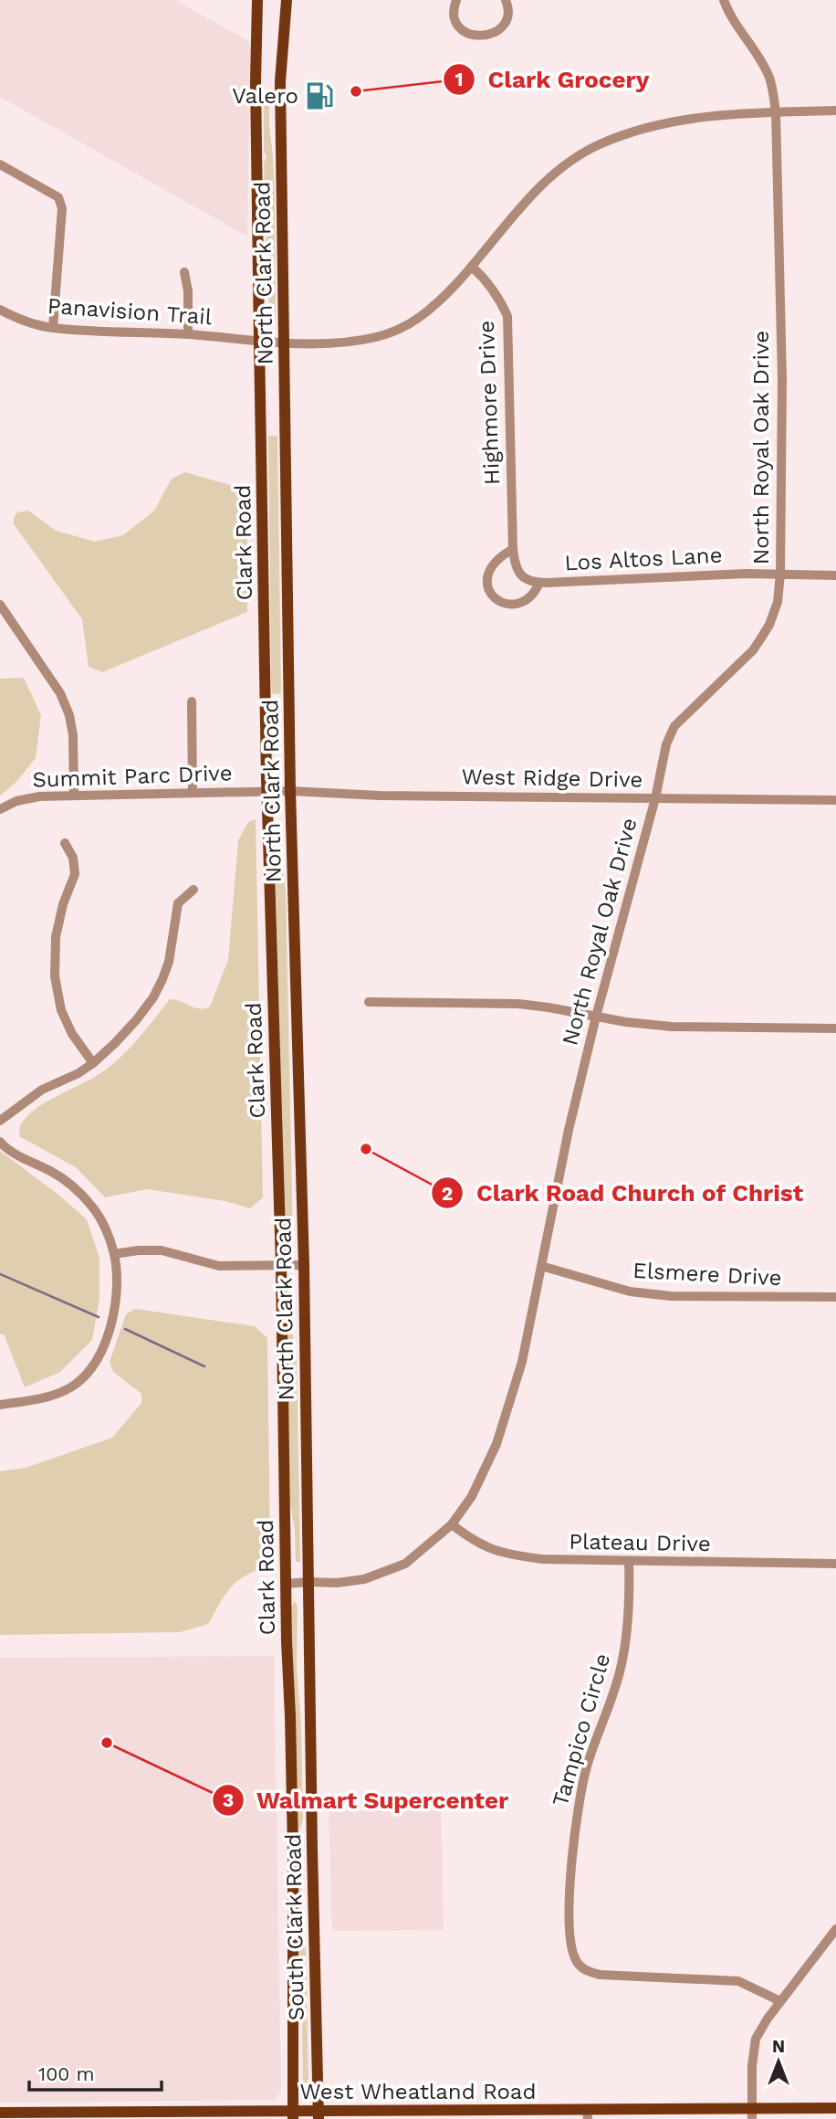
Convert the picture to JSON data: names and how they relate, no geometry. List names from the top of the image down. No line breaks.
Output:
{"streets":{"main road":["North Clark Road","Clark Road","South Clark Road","West Wheatland Road"],"street":["Panavision Trail","Highmore Drive","North Royal Oak Drive","Los Altos Lane","Summit Parc Drive","West Ridge Drive","Elsmere Drive","Plateau Drive","Tampico Circle"]},"crossings":[["North Clark Road","Panavision Trail"],["North Clark Road","North Royal Oak Drive"],["North Clark Road","West Ridge Drive"],["North Clark Road","South Clark Road"],["Panavision Trail","Highmore Drive"],["Panavision Trail","North Royal Oak Drive"],["Panavision Trail","Clark Road"],["Highmore Drive","Los Altos Lane"],["North Royal Oak Drive","Clark Road"],["North Royal Oak Drive","Los Altos Lane"],["North Royal Oak Drive","West Ridge Drive"],["North Royal Oak Drive","Elsmere Drive"],["North Royal Oak Drive","Plateau Drive"],["North Royal Oak Drive","South Clark Road"],["Clark Road","Summit Parc Drive"],["Clark Road","West Ridge Drive"],["Clark Road","West Wheatland Road"],["Summit Parc Drive","West Ridge Drive"],["Plateau Drive","Tampico Circle"],["South Clark Road","West Wheatland Road"]],"places":{"other":["Clark Grocery","Clark Road Church of Christ","Walmart Supercenter"],"fuel station":["Valero"]},"scale_bar":"100 m","north":"top"}
